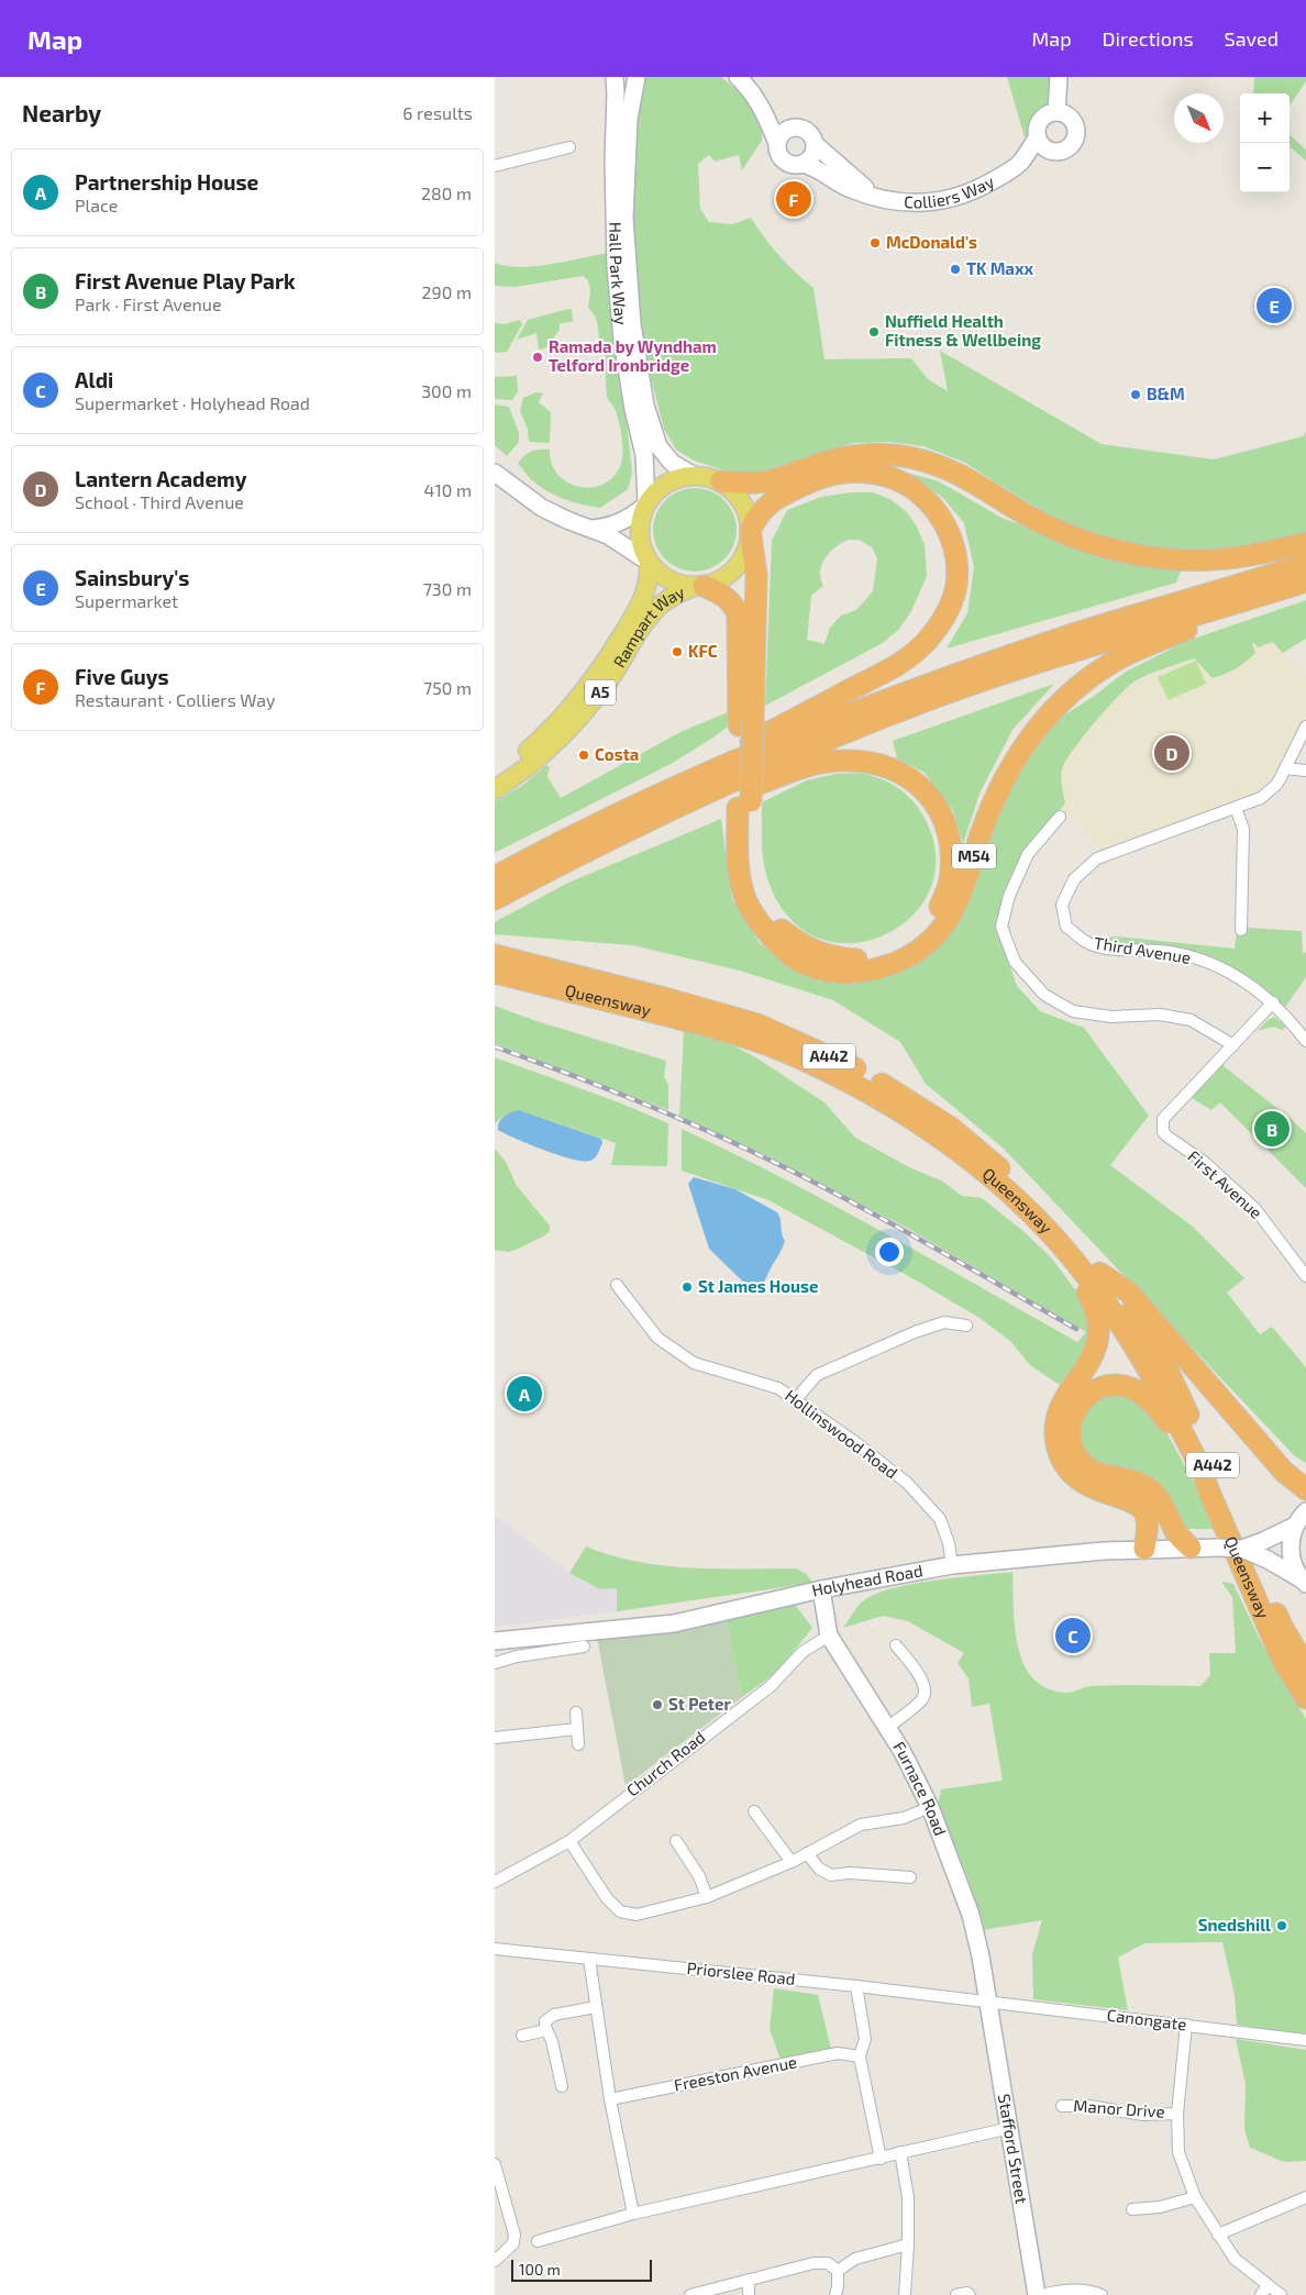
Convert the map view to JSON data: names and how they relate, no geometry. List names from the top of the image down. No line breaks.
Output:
{"streets":{"highway":["M54","Queensway","A442"],"main road":["Colliers Way","Hall Park Way","Rampart Way","A5","Holyhead Road","Furnace Road","Stafford Street"],"street":["Third Avenue","First Avenue","Hollinswood Road","Church Road","Priorslee Road","Canongate","Freeston Avenue","Manor Drive"]},"crossings":[["Hall Park Way","Rampart Way"],["Hall Park Way","M54"],["Rampart Way","M54"],["Third Avenue","First Avenue"],["Queensway","A442"],["A442","Holyhead Road"],["Hollinswood Road","Holyhead Road"],["Holyhead Road","Furnace Road"],["Church Road","Furnace Road"],["Furnace Road","Priorslee Road"],["Furnace Road","Canongate"],["Furnace Road","Stafford Street"],["Priorslee Road","Canongate"],["Priorslee Road","Stafford Street"],["Canongate","Stafford Street"]],"places":["McDonald's","TK Maxx","Nuffield Health Fitness & Wellbeing","Ramada by Wyndham Telford Ironbridge","B&M","KFC","Costa","St James House","St Peter","Snedshill"],"scale_bar":"100 m","north":"bottom right","page":{"header":"Map","nav":["Map","Directions","Saved"],"heading":["Nearby","6 results"],"map_buttons":["+","−"],"list":[{"mark":"A","name":"Partnership House","note":"Place","value":"280 m"},{"mark":"B","name":"First Avenue Play Park","note":"Park · First Avenue","value":"290 m"},{"mark":"C","name":"Aldi","note":"Supermarket · Holyhead Road","value":"300 m"},{"mark":"D","name":"Lantern Academy","note":"School · Third Avenue","value":"410 m"},{"mark":"E","name":"Sainsbury's","note":"Supermarket","value":"730 m"},{"mark":"F","name":"Five Guys","note":"Restaurant · Colliers Way","value":"750 m"}],"pins":["F","E","D","B","A","C"],"scale":"100 m"}}
